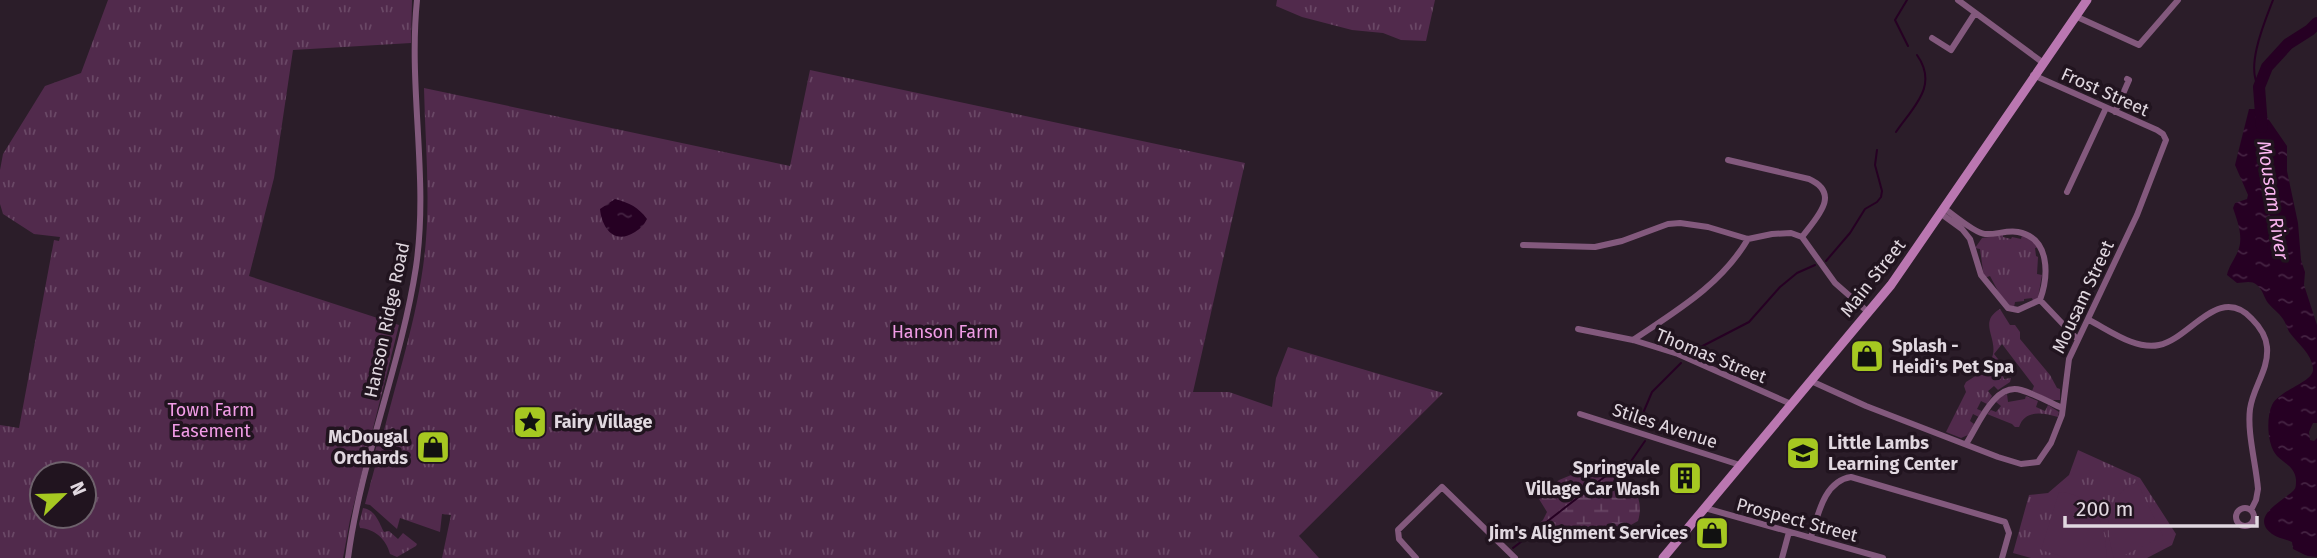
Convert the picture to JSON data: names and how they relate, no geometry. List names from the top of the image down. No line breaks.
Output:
{"streets":{"main road":["Main Street"],"street":["Frost Street","Mousam Street","Hanson Ridge Road","Thomas Street","Stiles Avenue","Prospect Street"]},"crossings":[["Frost Street","Main Street"],["Frost Street","Mousam Street"],["Main Street","Thomas Street"],["Main Street","Stiles Avenue"],["Main Street","Prospect Street"]],"water":["Mousam River"],"parks":["Hanson Farm","Town Farm Easement"],"places":{"shop":["Splash - Heidi's Pet Spa","McDougal Orchards","Jim's Alignment Services"],"place":["Fairy Village"],"school or university":["Little Lambs Learning Center"],"building":["Springvale Village Car Wash"]},"scale_bar":"200 m","north":"top right"}
